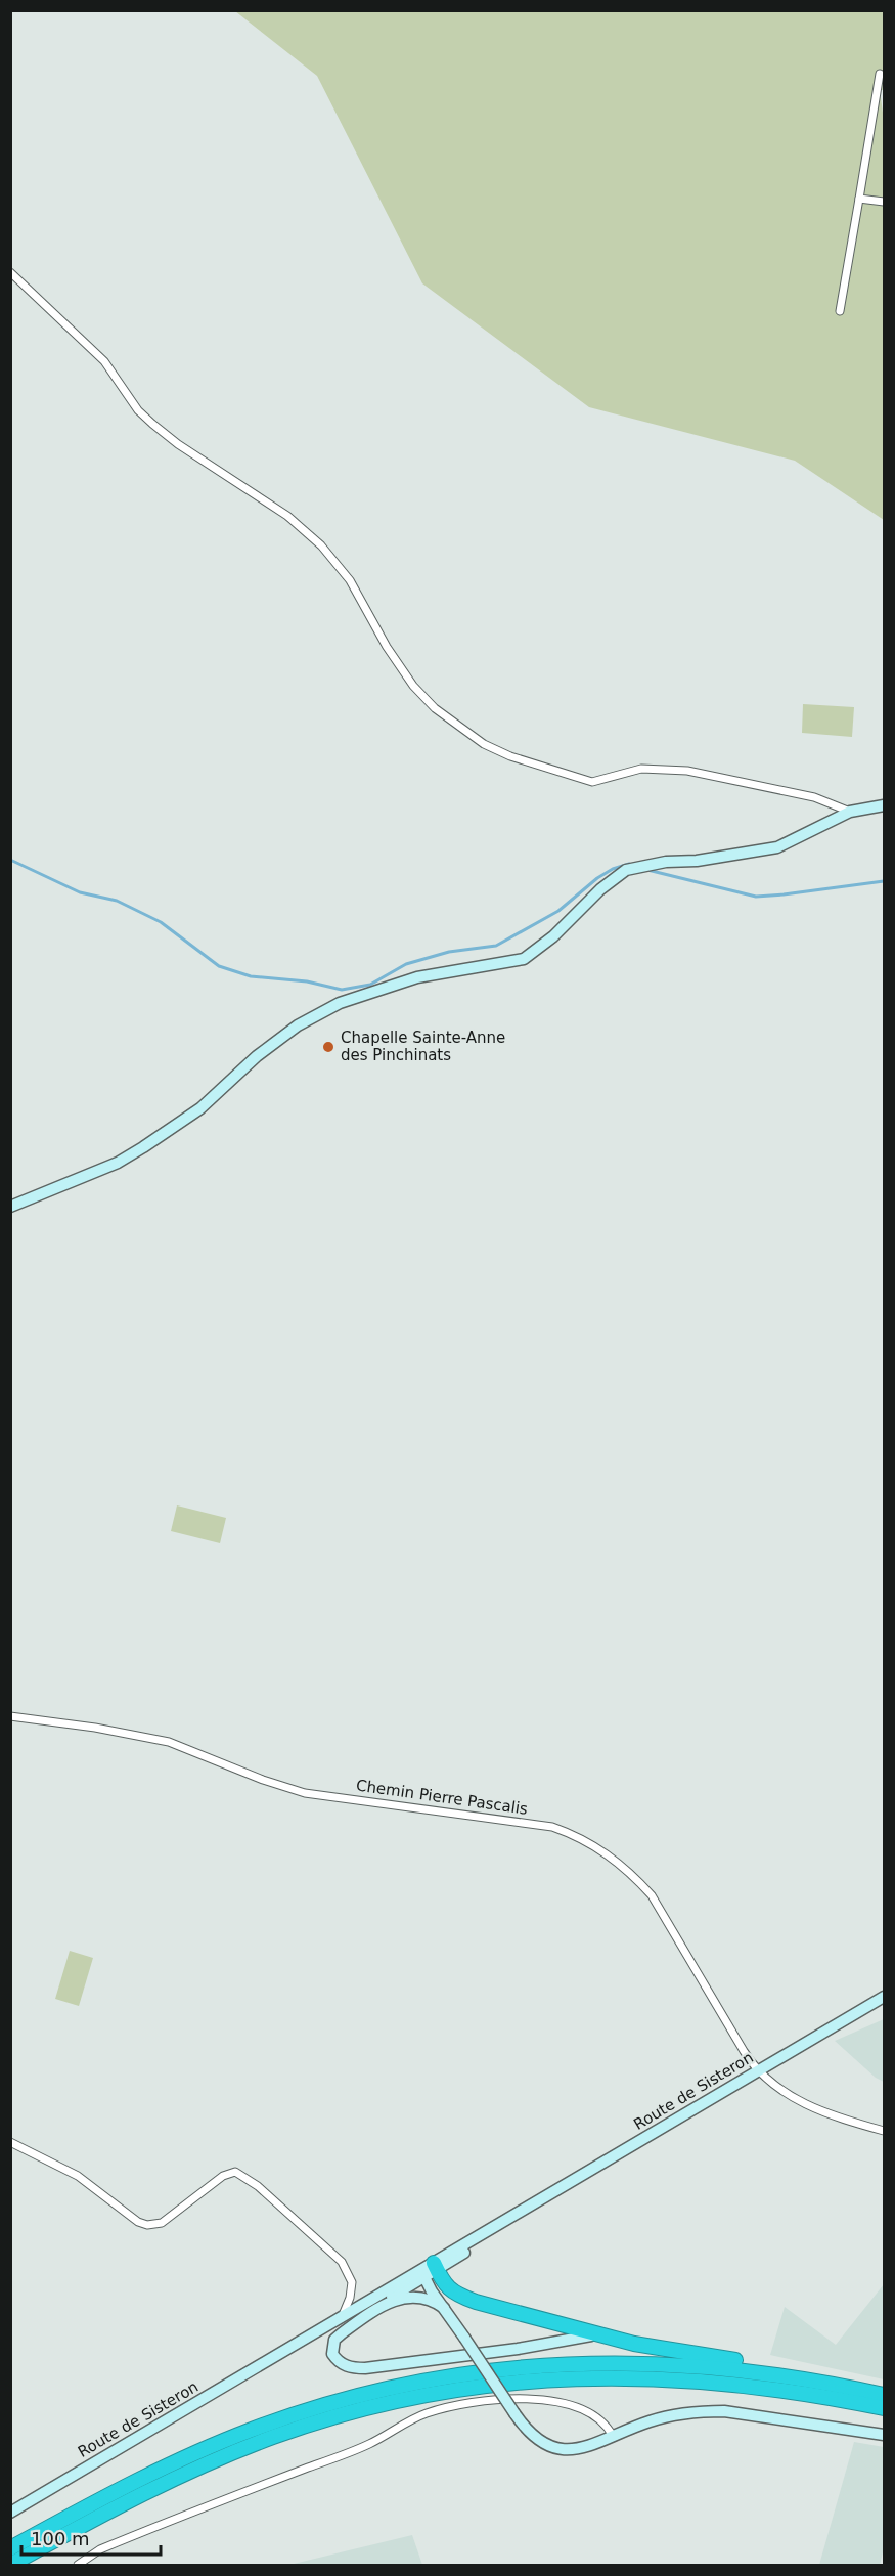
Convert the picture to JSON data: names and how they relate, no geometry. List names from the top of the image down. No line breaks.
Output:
{"streets":{"street":["Chemin Pierre Pascalis","Route de Sisteron"]},"crossings":[["Chemin Pierre Pascalis","Route de Sisteron"]],"places":["Chapelle Sainte-Anne des Pinchinats"],"scale_bar":"100 m"}
